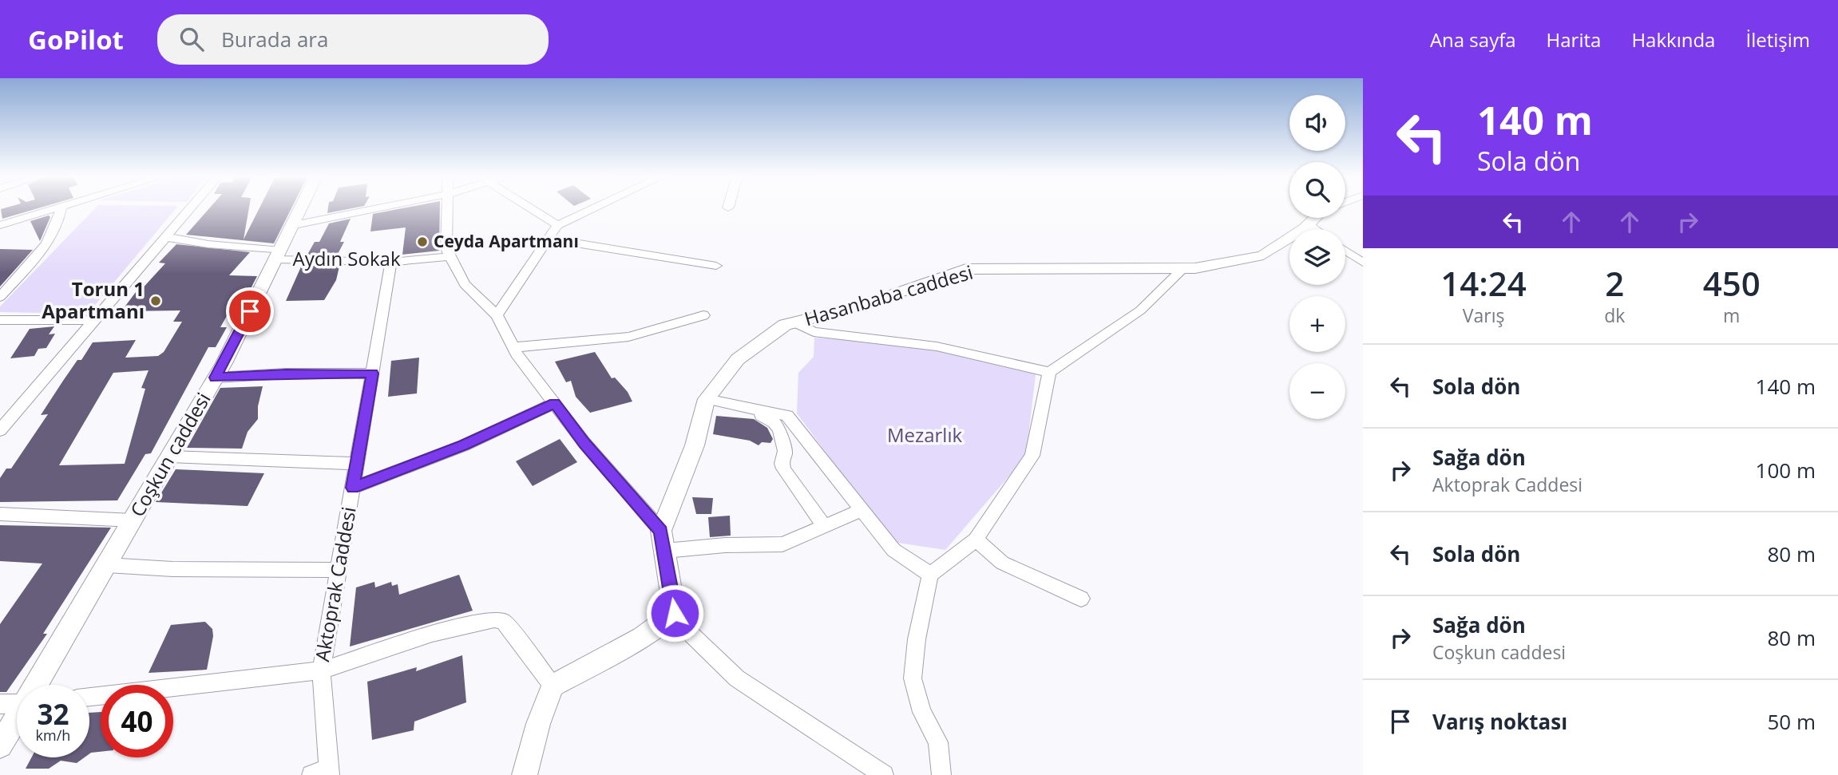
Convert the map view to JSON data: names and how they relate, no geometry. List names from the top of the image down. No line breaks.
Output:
{"streets":{"street":["Aydın Sokak","Hasanbaba caddesi","Coşkun caddesi","Aktoprak Caddesi"]},"crossings":[["Aydın Sokak","Coşkun caddesi"],["Aydın Sokak","Aktoprak Caddesi"]],"parks":["Mezarlık"],"places":["Ceyda Apartmanı","Torun 1 Apartmanı"],"page":{"header":"GoPilot","search":"Burada ara","nav":["Ana sayfa","Harita","Hakkında","İletişim"],"turn":["140 m","Sola dön"],"map_buttons":["+","−"],"eta":["14:24","Varış","2","dk","450","m"],"list":[{"name":"Sola dön","value":"140 m"},{"name":"Sağa dön","note":"Aktoprak Caddesi","value":"100 m"},{"name":"Sola dön","value":"80 m"},{"name":"Sağa dön","note":"Coşkun caddesi","value":"80 m"},{"name":"Varış noktası","value":"50 m"}],"speed":"32 km/h","limit":"40"}}
